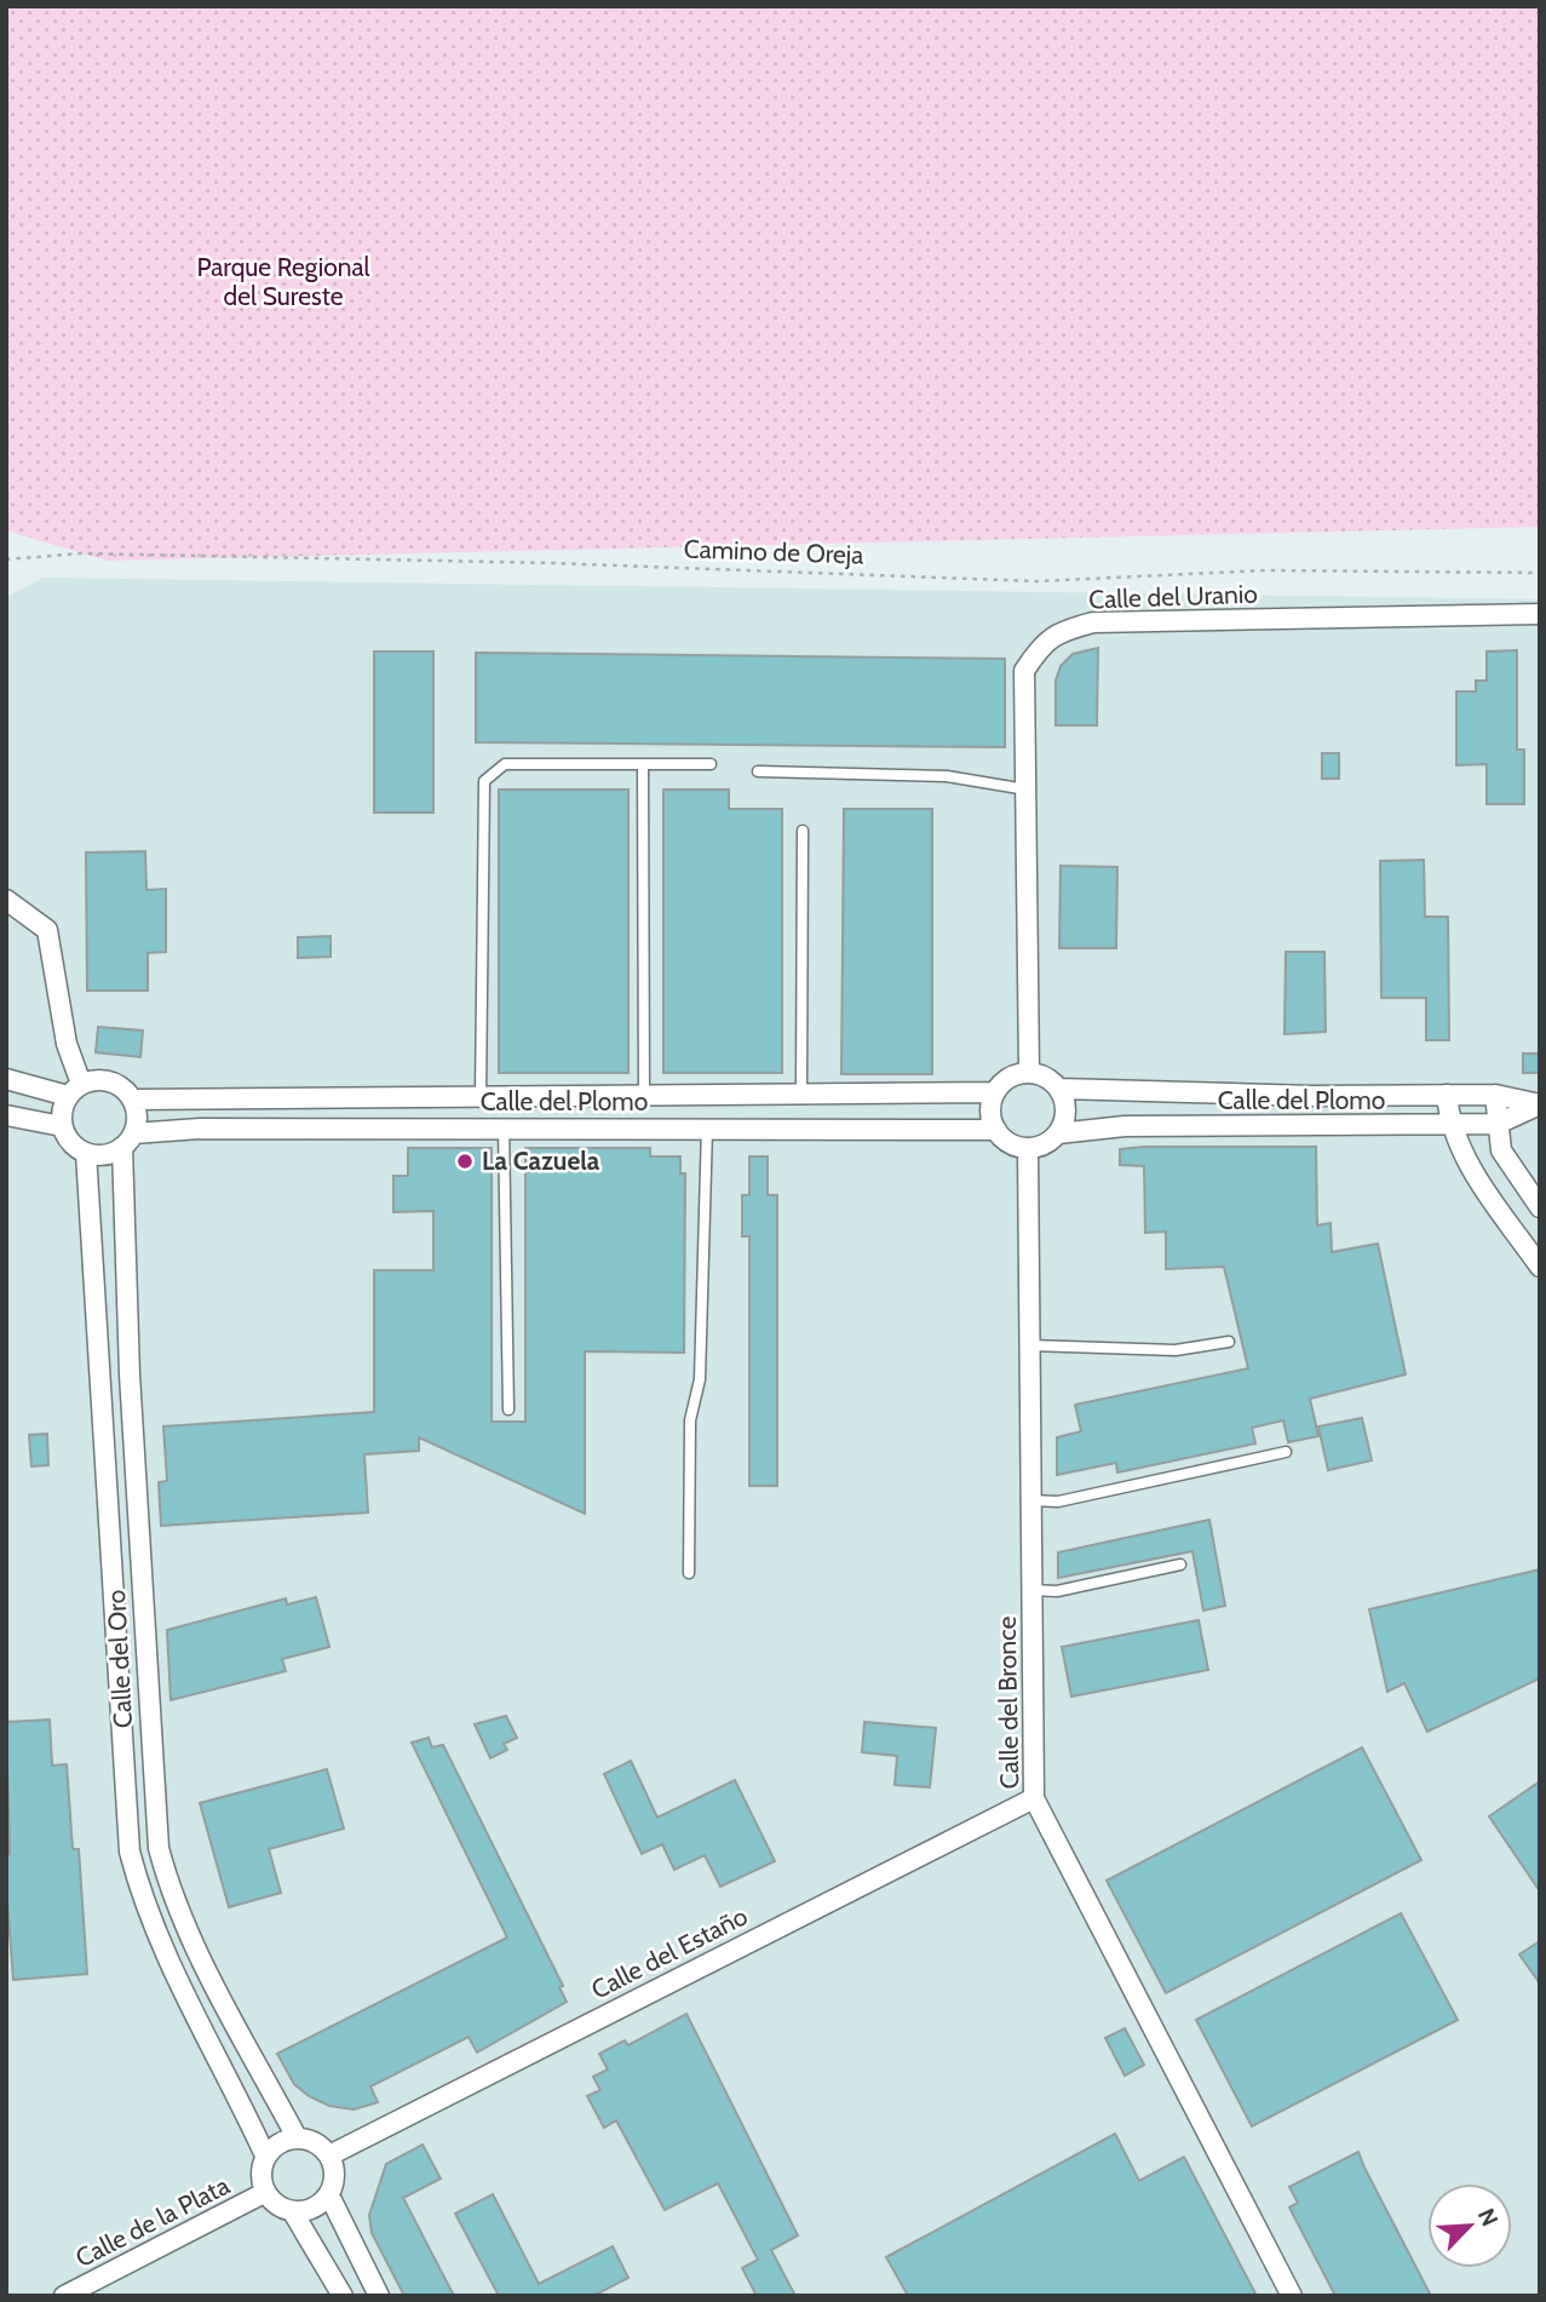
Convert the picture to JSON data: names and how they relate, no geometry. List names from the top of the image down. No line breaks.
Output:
{"streets":{"street":["Calle del Uranio","Calle del Plomo","Calle del Oro","Calle del Bronce","Calle del Estaño","Calle de la Plata"],"path":["Camino de Oreja"]},"crossings":[["Calle del Uranio","Calle del Plomo"],["Calle del Uranio","Calle del Bronce"],["Calle del Plomo","Calle del Oro"],["Calle del Plomo","Calle del Bronce"],["Calle del Oro","Calle del Estaño"],["Calle del Oro","Calle de la Plata"],["Calle del Bronce","Calle del Estaño"],["Calle del Estaño","Calle de la Plata"]],"parks":["Parque Regional del Sureste"],"places":["La Cazuela"],"north":"top right"}
